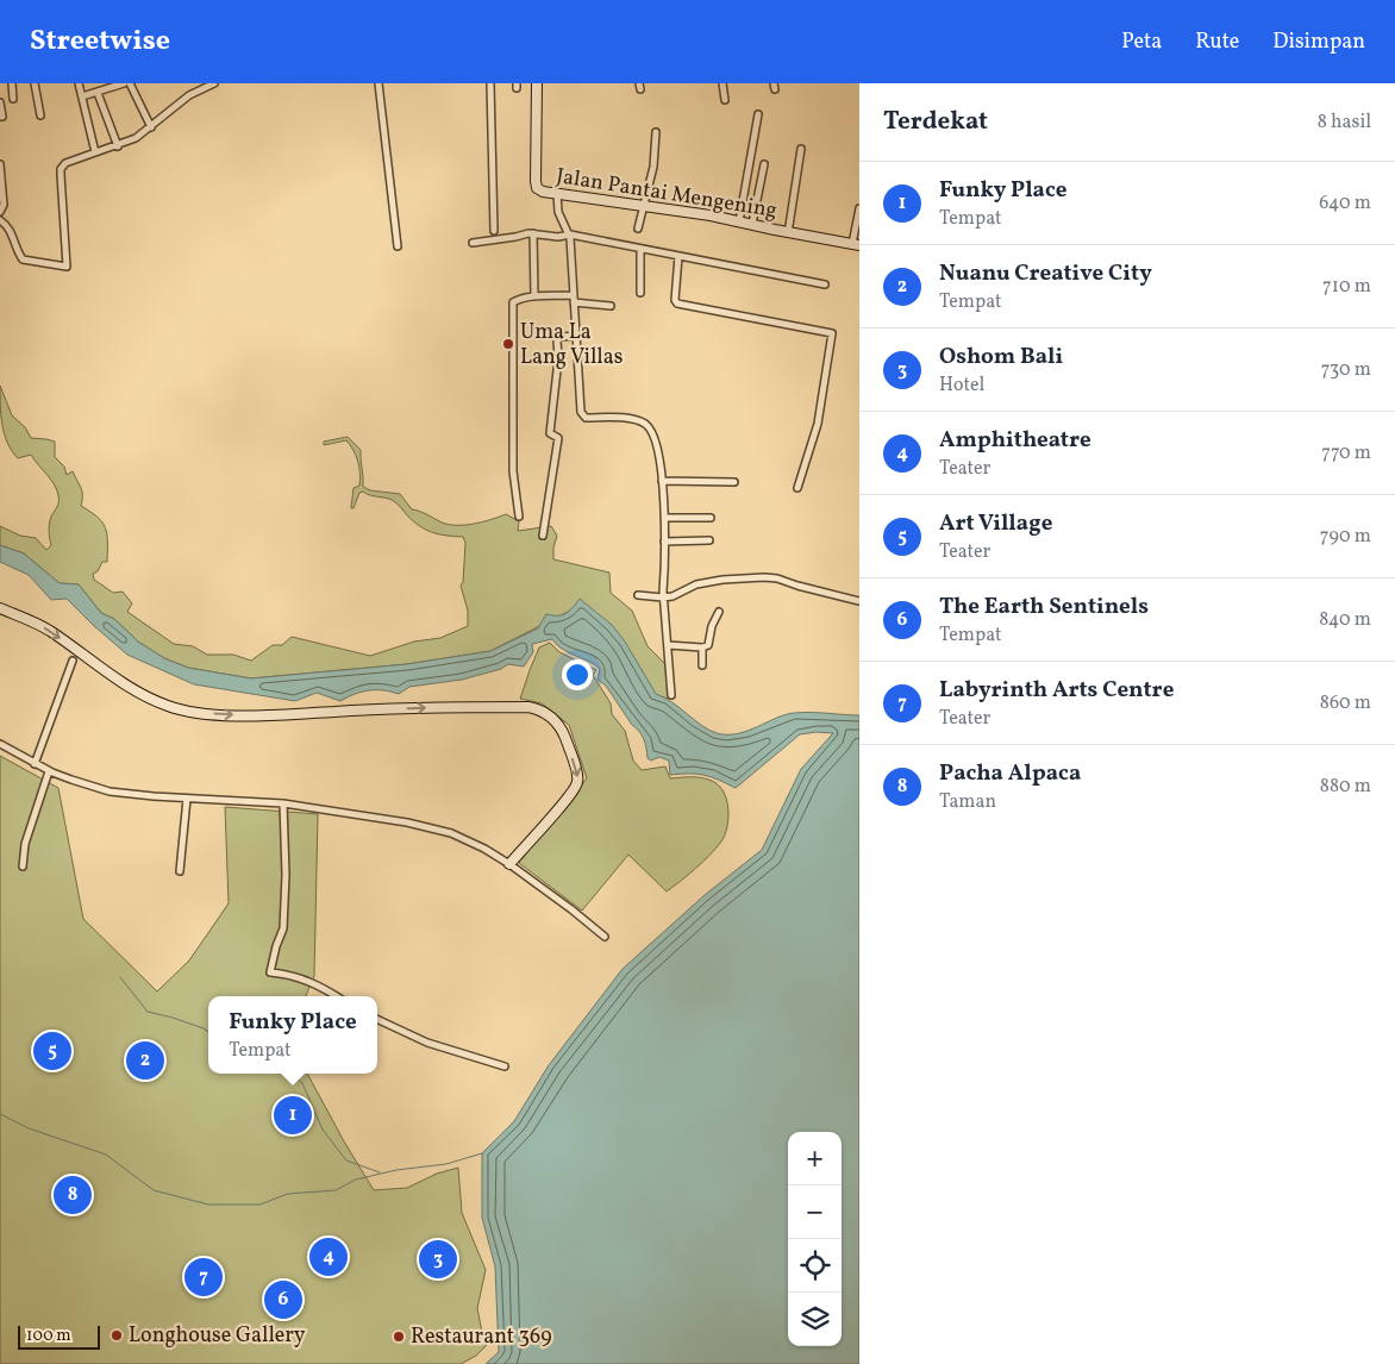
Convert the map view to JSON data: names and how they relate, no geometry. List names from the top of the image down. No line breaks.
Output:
{"streets":{"street":["Jalan Pantai Mengening"]},"places":["Uma La Lang Villas","Longhouse Gallery","Restaurant 369"],"scale_bar":"100 m","page":{"header":"Streetwise","nav":["Peta","Rute","Disimpan"],"heading":["Terdekat","8 hasil"],"list":[{"mark":"1","name":"Funky Place","note":"Tempat","value":"640 m"},{"mark":"2","name":"Nuanu Creative City","note":"Tempat","value":"710 m"},{"mark":"3","name":"Oshom Bali","note":"Hotel","value":"730 m"},{"mark":"4","name":"Amphitheatre","note":"Teater","value":"770 m"},{"mark":"5","name":"Art Village","note":"Teater","value":"790 m"},{"mark":"6","name":"The Earth Sentinels","note":"Tempat","value":"840 m"},{"mark":"7","name":"Labyrinth Arts Centre","note":"Teater","value":"860 m"},{"mark":"8","name":"Pacha Alpaca","note":"Taman","value":"880 m"}],"popup":["Funky Place","Tempat"],"pins":["5","2","1","8","4","3","7","6"],"map_buttons":["+","−"],"scale":"100 m"}}
